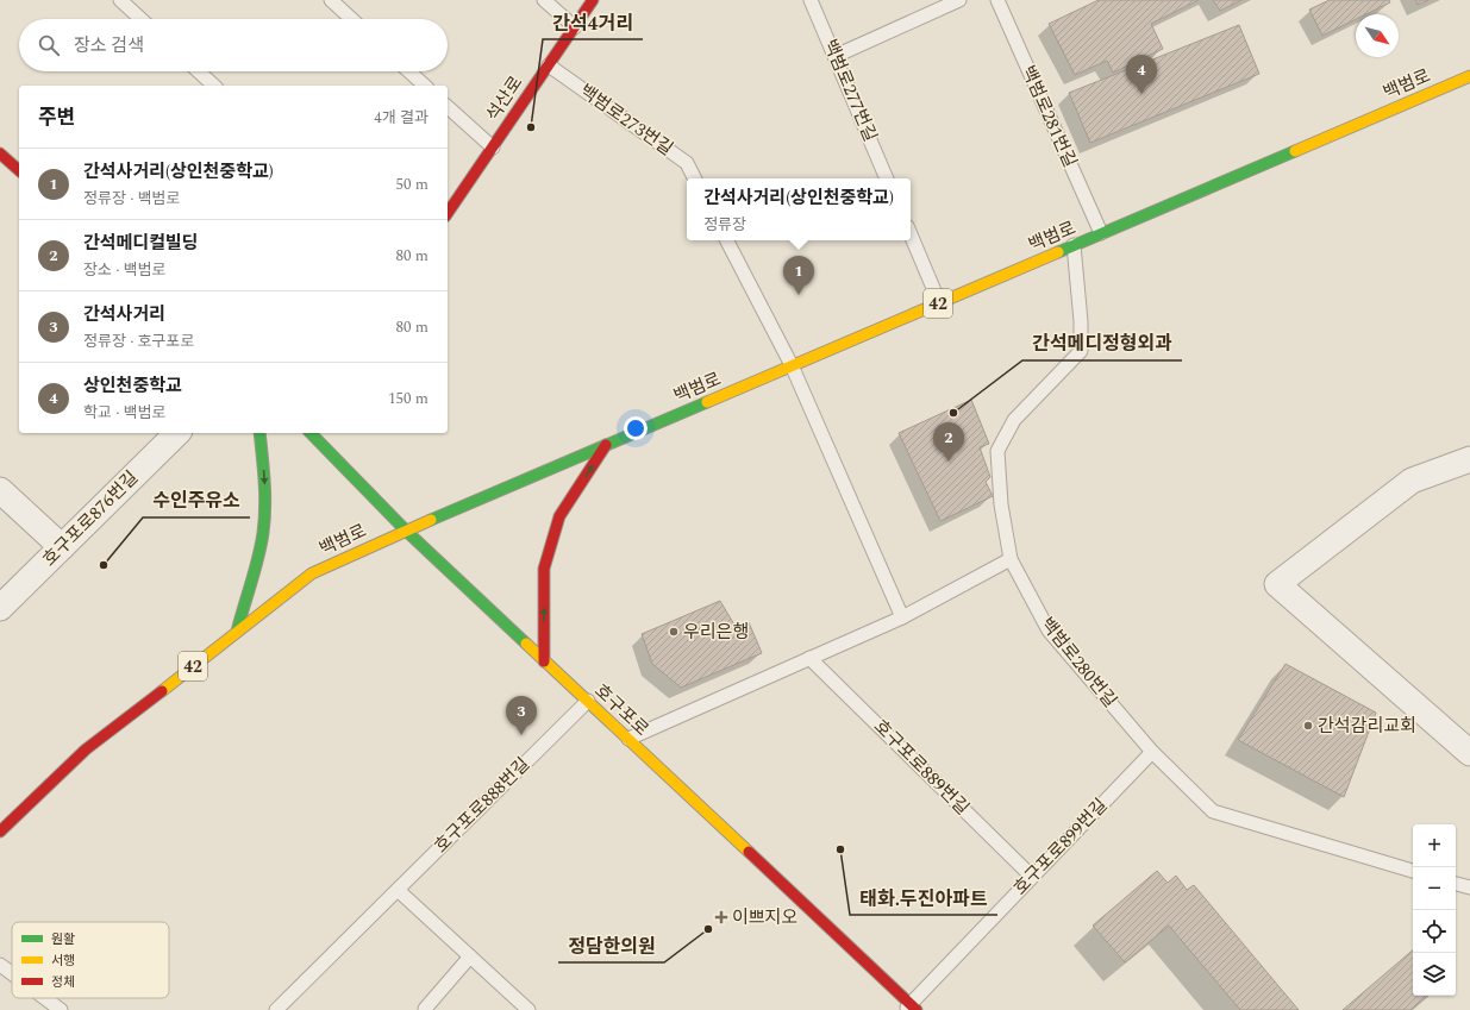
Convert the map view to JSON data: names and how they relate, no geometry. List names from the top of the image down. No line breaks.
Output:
{"streets":{"main road":["백범로","석산로","42","호구포로"],"street":["호구포로876번길"],"lane":["백범로277번길","백범로281번길","백범로273번길","백범로280번길","호구포로889번길","호구포로888번길","호구포로899번길"]},"crossings":[["백범로","백범로281번길"],["백범로","백범로280번길"],["백범로","호구포로"],["석산로","백범로273번길"],["백범로280번길","호구포로899번길"],["호구포로","호구포로888번길"],["호구포로","호구포로899번길"],["호구포로889번길","호구포로899번길"]],"places":{"other":["간석4거리","간석메디정형외과","수인주유소","우리은행","간석감리교회","태화.두진아파트","정담한의원"],"health":["이쁘지오"]},"legend":["원활","서행","정체"],"north":"bottom right","page":{"search":"장소 검색","pins":["4","1","2","3"],"heading":["주변","4개 결과"],"list":[{"mark":"1","name":"간석사거리(상인천중학교)","note":"정류장 · 백범로","value":"50 m"},{"mark":"2","name":"간석메디컬빌딩","note":"장소 · 백범로","value":"80 m"},{"mark":"3","name":"간석사거리","note":"정류장 · 호구포로","value":"80 m"},{"mark":"4","name":"상인천중학교","note":"학교 · 백범로","value":"150 m"}],"popup":["간석사거리(상인천중학교)","정류장"],"map_buttons":["+","−"]}}
